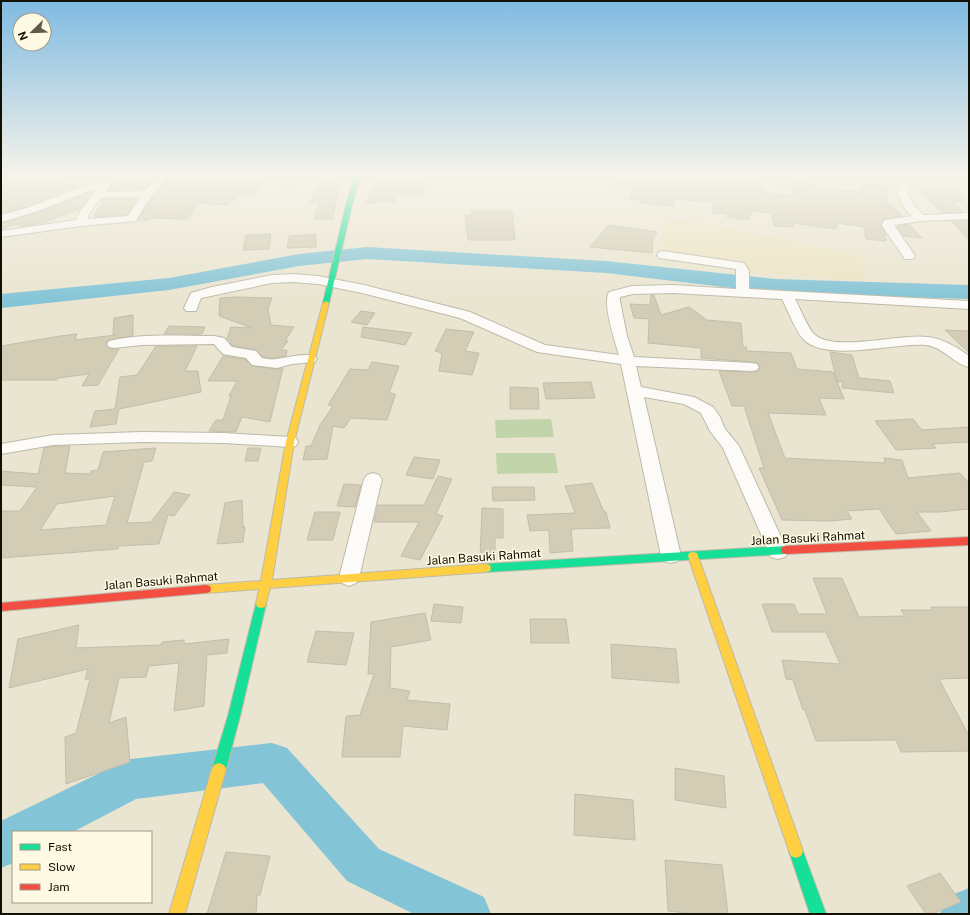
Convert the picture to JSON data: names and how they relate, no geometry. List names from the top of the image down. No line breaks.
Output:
{"streets":{"street":["Jalan Basuki Rahmat"]},"legend":["Fast","Slow","Jam"],"north":"bottom left"}
